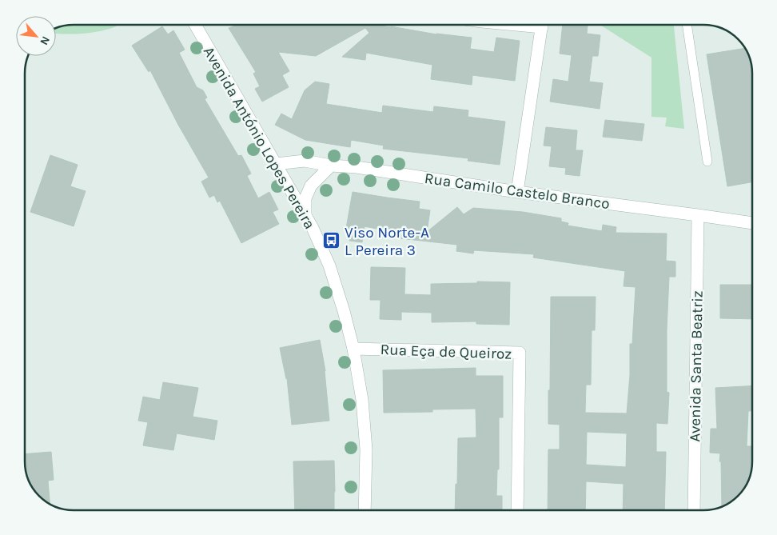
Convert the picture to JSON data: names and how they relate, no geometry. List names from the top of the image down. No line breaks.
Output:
{"streets":{"street":["Avenida António Lopes Pereira","Rua Camilo Castelo Branco","Rua Eça de Queiroz","Avenida Santa Beatriz"]},"crossings":[["Avenida António Lopes Pereira","Rua Camilo Castelo Branco"],["Avenida António Lopes Pereira","Rua Eça de Queiroz"],["Rua Camilo Castelo Branco","Avenida Santa Beatriz"]],"places":{"bus stop":["Viso Norte-A L Pereira 3"]},"north":"bottom right"}
